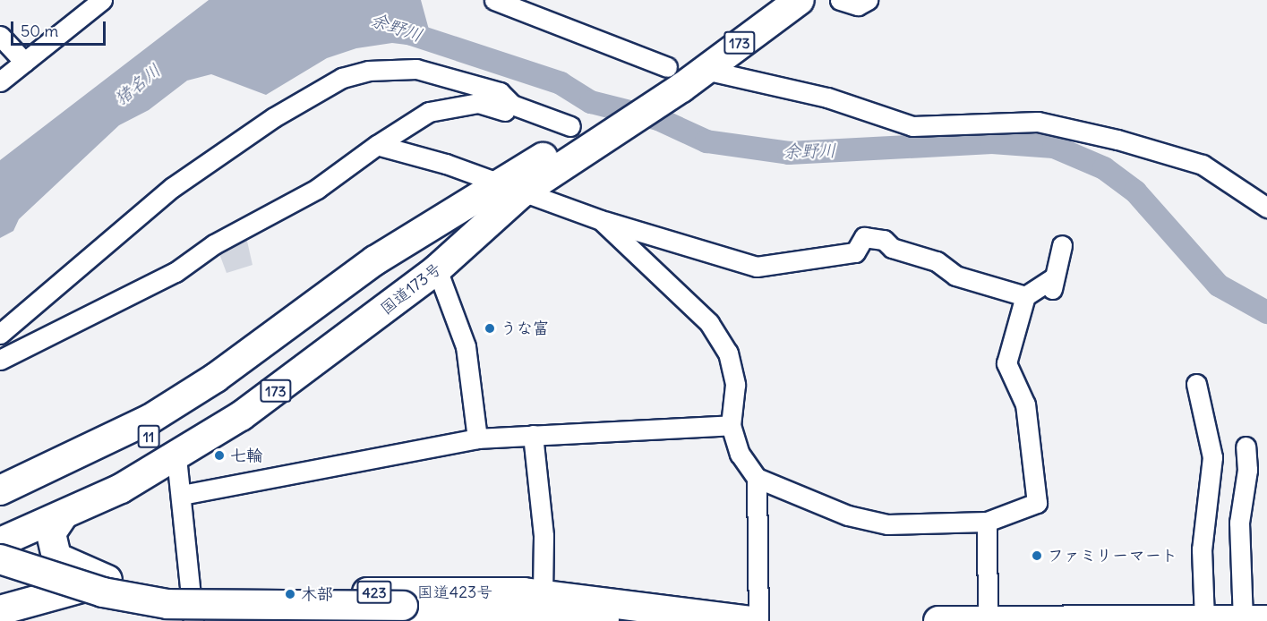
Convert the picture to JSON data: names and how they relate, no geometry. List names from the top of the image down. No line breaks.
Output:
{"streets":{"highway":["173","国道173号","11","423","国道423号"]},"water":["余野川","猪名川"],"places":["うな富","七輪","ファミリーマート","木部"],"scale_bar":"50 m"}
